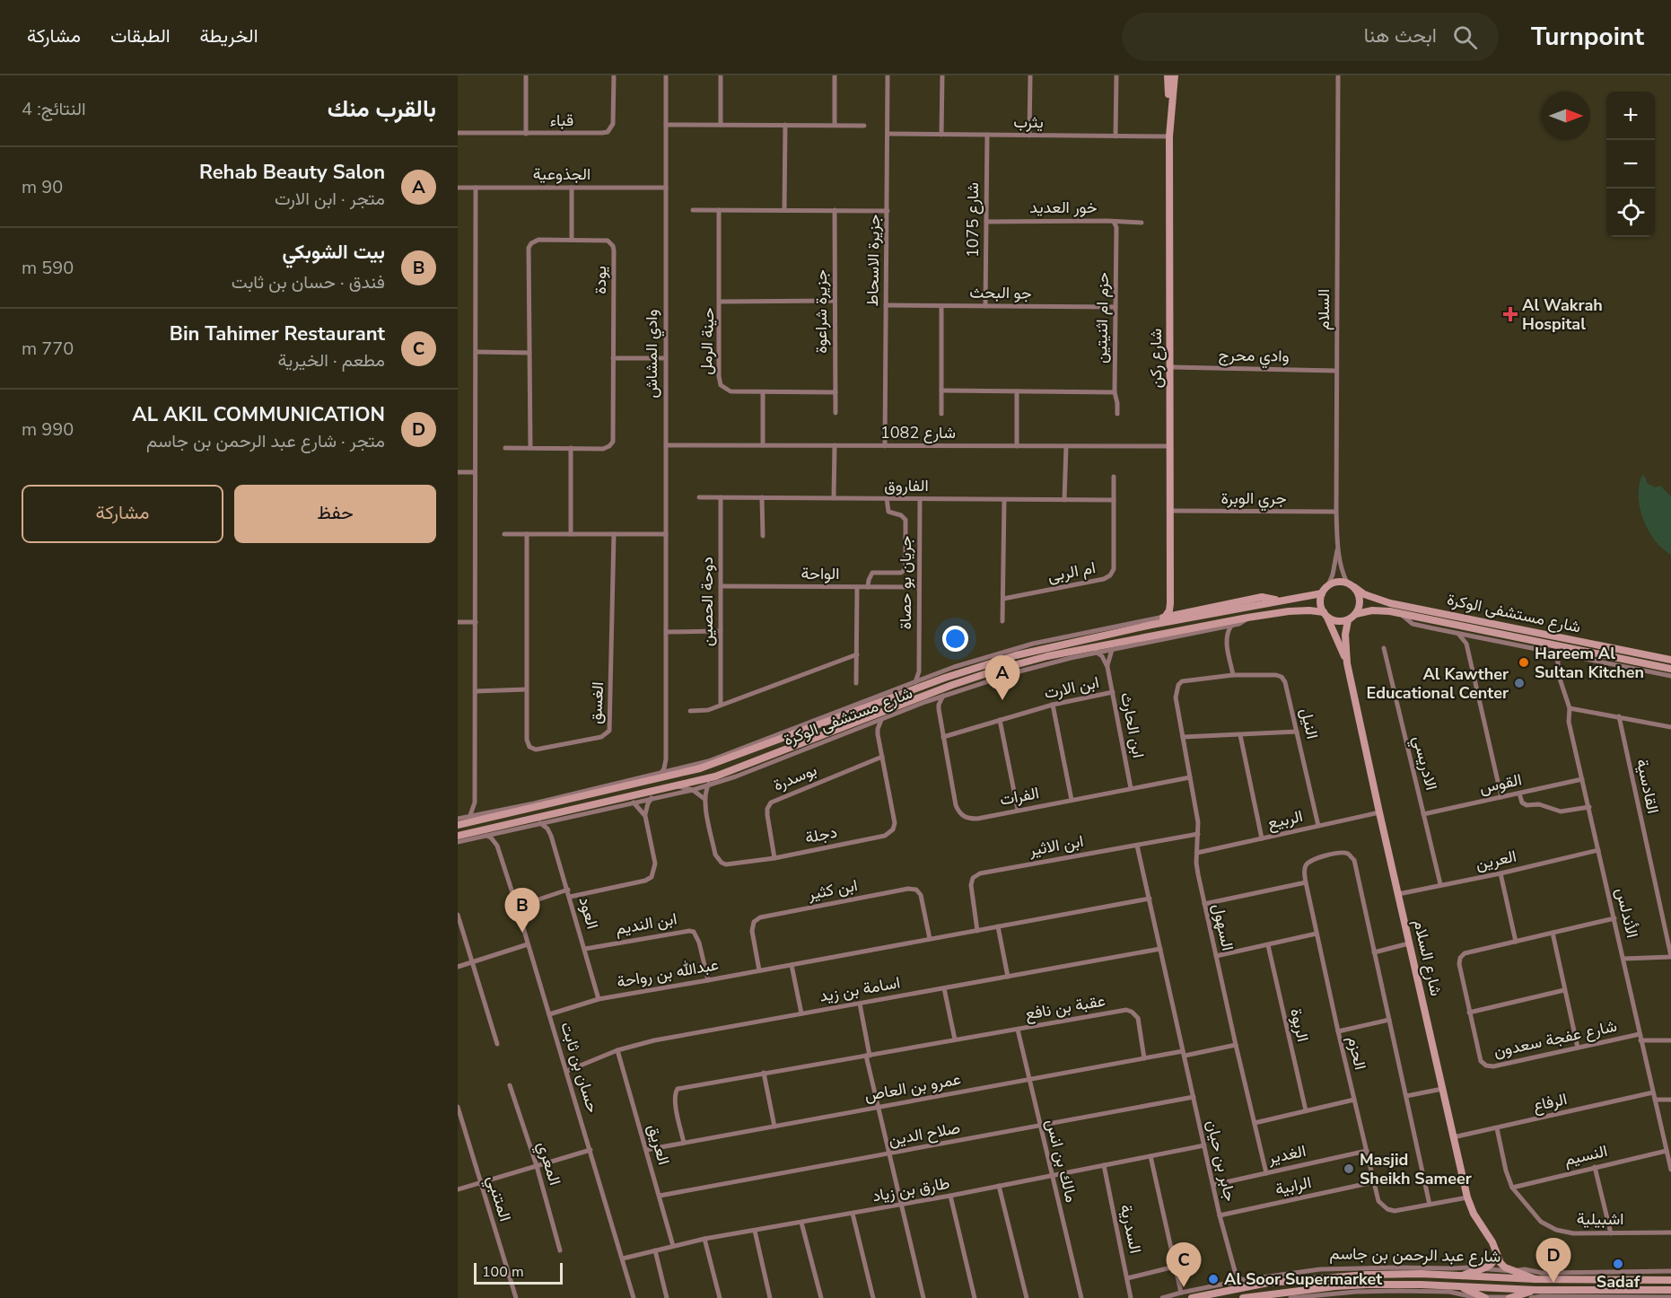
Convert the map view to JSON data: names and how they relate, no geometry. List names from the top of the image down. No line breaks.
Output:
{"streets":{"street":["قباء","يثرب","الجذوعية","خور العديد","شارع 1075","جزيرة الاسحاط","يودة","جو البحث","السلام","جزيرة شراعوة","حزم ام اثنيتين","حينة الرمل","وادي المشاش","وادي محرج","شارع ركن","شارع 1082","الفاروق","جري الوبرة","ام الربى","الواحة","جريان بو حصاة","دوحة الحصين","شارع مستشفى الوكرة","ابن الارت","الغسق","النيل","ابن الحارث","الادريسي","بوسدرة","القوس","القادسية","الفرات","الربيع","دجلة","ابن الاثير","العرين","ابن كثير","العود","الأندلس","ابن النديم","السهول","شارع السلام","عبدالله بن رواحة","اسامة بن زيد","عقبة بن نافع","الربوة","شارع عفجة سعدون","الحزم","حسان بن ثابت","عمرو بن العاص","الرفاع","صلاح الدين","العريق","الغدير","النسيم","مالك بن انس","جابر بن حيان","المعري","الرابية","طارق بن زياد","المتنبي","اشبيلية","السدرية","شارع عبد الرحمن بن جاسم"]},"crossings":[["يثرب","شارع 1075"],["يثرب","جزيرة الاسحاط"],["يثرب","شارع ركن"],["الجذوعية","وادي المشاش"],["خور العديد","شارع 1075"],["خور العديد","حزم ام اثنيتين"],["شارع 1075","جو البحث"],["جزيرة الاسحاط","جو البحث"],["جزيرة الاسحاط","شارع 1082"],["جو البحث","حزم ام اثنيتين"],["السلام","وادي محرج"],["السلام","جري الوبرة"],["السلام","شارع مستشفى الوكرة"],["السلام","شارع السلام"],["جزيرة شراعوة","حينة الرمل"],["وادي المشاش","شارع 1082"],["وادي المشاش","شارع مستشفى الوكرة"],["وادي محرج","شارع ركن"],["شارع ركن","شارع 1082"],["شارع ركن","جري الوبرة"],["شارع ركن","شارع مستشفى الوكرة"],["الفاروق","ام الربى"],["الفاروق","جريان بو حصاة"],["الفاروق","دوحة الحصين"],["الواحة","جريان بو حصاة"],["الواحة","دوحة الحصين"],["جريان بو حصاة","شارع مستشفى الوكرة"],["شارع مستشفى الوكرة","ابن الحارث"],["شارع مستشفى الوكرة","الفرات"],["شارع مستشفى الوكرة","دجلة"],["شارع مستشفى الوكرة","العود"],["شارع مستشفى الوكرة","شارع السلام"],["شارع مستشفى الوكرة","حسان بن ثابت"],["ابن الارت","ابن الحارث"],["ابن الارت","الفرات"],["النيل","الربيع"],["النيل","السهول"],["ابن الحارث","الفرات"],["الادريسي","القوس"],["الادريسي","العرين"],["بوسدرة","دجلة"],["القوس","الأندلس"],["الفرات","السهول"],["الربيع","السهول"],["الربيع","شارع السلام"],["ابن الاثير","السهول"],["ابن الاثير","عبدالله بن رواحة"],["ابن الاثير","جابر بن حيان"],["العرين","الأندلس"],["العرين","شارع السلام"],["ابن كثير","عبدالله بن رواحة"],["العود","ابن النديم"],["العود","عبدالله بن رواحة"],["الأندلس","شارع عفجة سعدون"],["الأندلس","الرفاع"],["الأندلس","النسيم"],["ابن النديم","عبدالله بن رواحة"],["السهول","الغدير"],["شارع السلام","الحزم"],["شارع السلام","الرفاع"],["شارع السلام","شارع عبد الرحمن بن جاسم"],["عبدالله بن رواحة","حسان بن ثابت"],["عبدالله بن رواحة","جابر بن حيان"],["اسامة بن زيد","حسان بن ثابت"],["اسامة بن زيد","العريق"],["اسامة بن زيد","جابر بن حيان"],["عقبة بن نافع","عمرو بن العاص"],["عقبة بن نافع","مالك بن انس"],["الحزم","الغدير"],["الحزم","الرابية"],["حسان بن ثابت","طارق بن زياد"],["عمرو بن العاص","العريق"],["عمرو بن العاص","مالك بن انس"],["عمرو بن العاص","جابر بن حيان"],["الرفاع","اشبيلية"],["صلاح الدين","العريق"],["صلاح الدين","مالك بن انس"],["صلاح الدين","جابر بن حيان"],["العريق","طارق بن زياد"],["الغدير","جابر بن حيان"],["النسيم","اشبيلية"],["مالك بن انس","طارق بن زياد"],["جابر بن حيان","الرابية"],["جابر بن حيان","طارق بن زياد"],["جابر بن حيان","شارع عبد الرحمن بن جاسم"],["طارق بن زياد","السدرية"]],"places":{"health":["Al Wakrah Hospital"],"other":["Hareem Al Sultan Kitchen","Al Kawther Educational Center","Masjid Sheikh Sameer","Sadaf","Al Soor Supermarket"]},"scale_bar":"100 m","north":"right","page":{"header":"Turnpoint","search":"ابحث هنا","nav":["الخريطة","الطبقات","مشاركة"],"heading":["بالقرب منك","النتائج: 4"],"map_buttons":["+","−"],"list":[{"mark":"A","name":"Rehab Beauty Salon","note":"متجر · ابن الارت","value":"90 m"},{"mark":"B","name":"بيت الشوبكي","note":"فندق · حسان بن ثابت","value":"590 m"},{"mark":"C","name":"Bin Tahimer Restaurant","note":"مطعم · الخيرية","value":"770 m"},{"mark":"D","name":"AL AKIL COMMUNICATION","note":"متجر · شارع عبد الرحمن بن جاسم","value":"990 m"}],"buttons":["حفظ","مشاركة"],"pins":["A","B","D","C"],"scale":"100 m"}}
